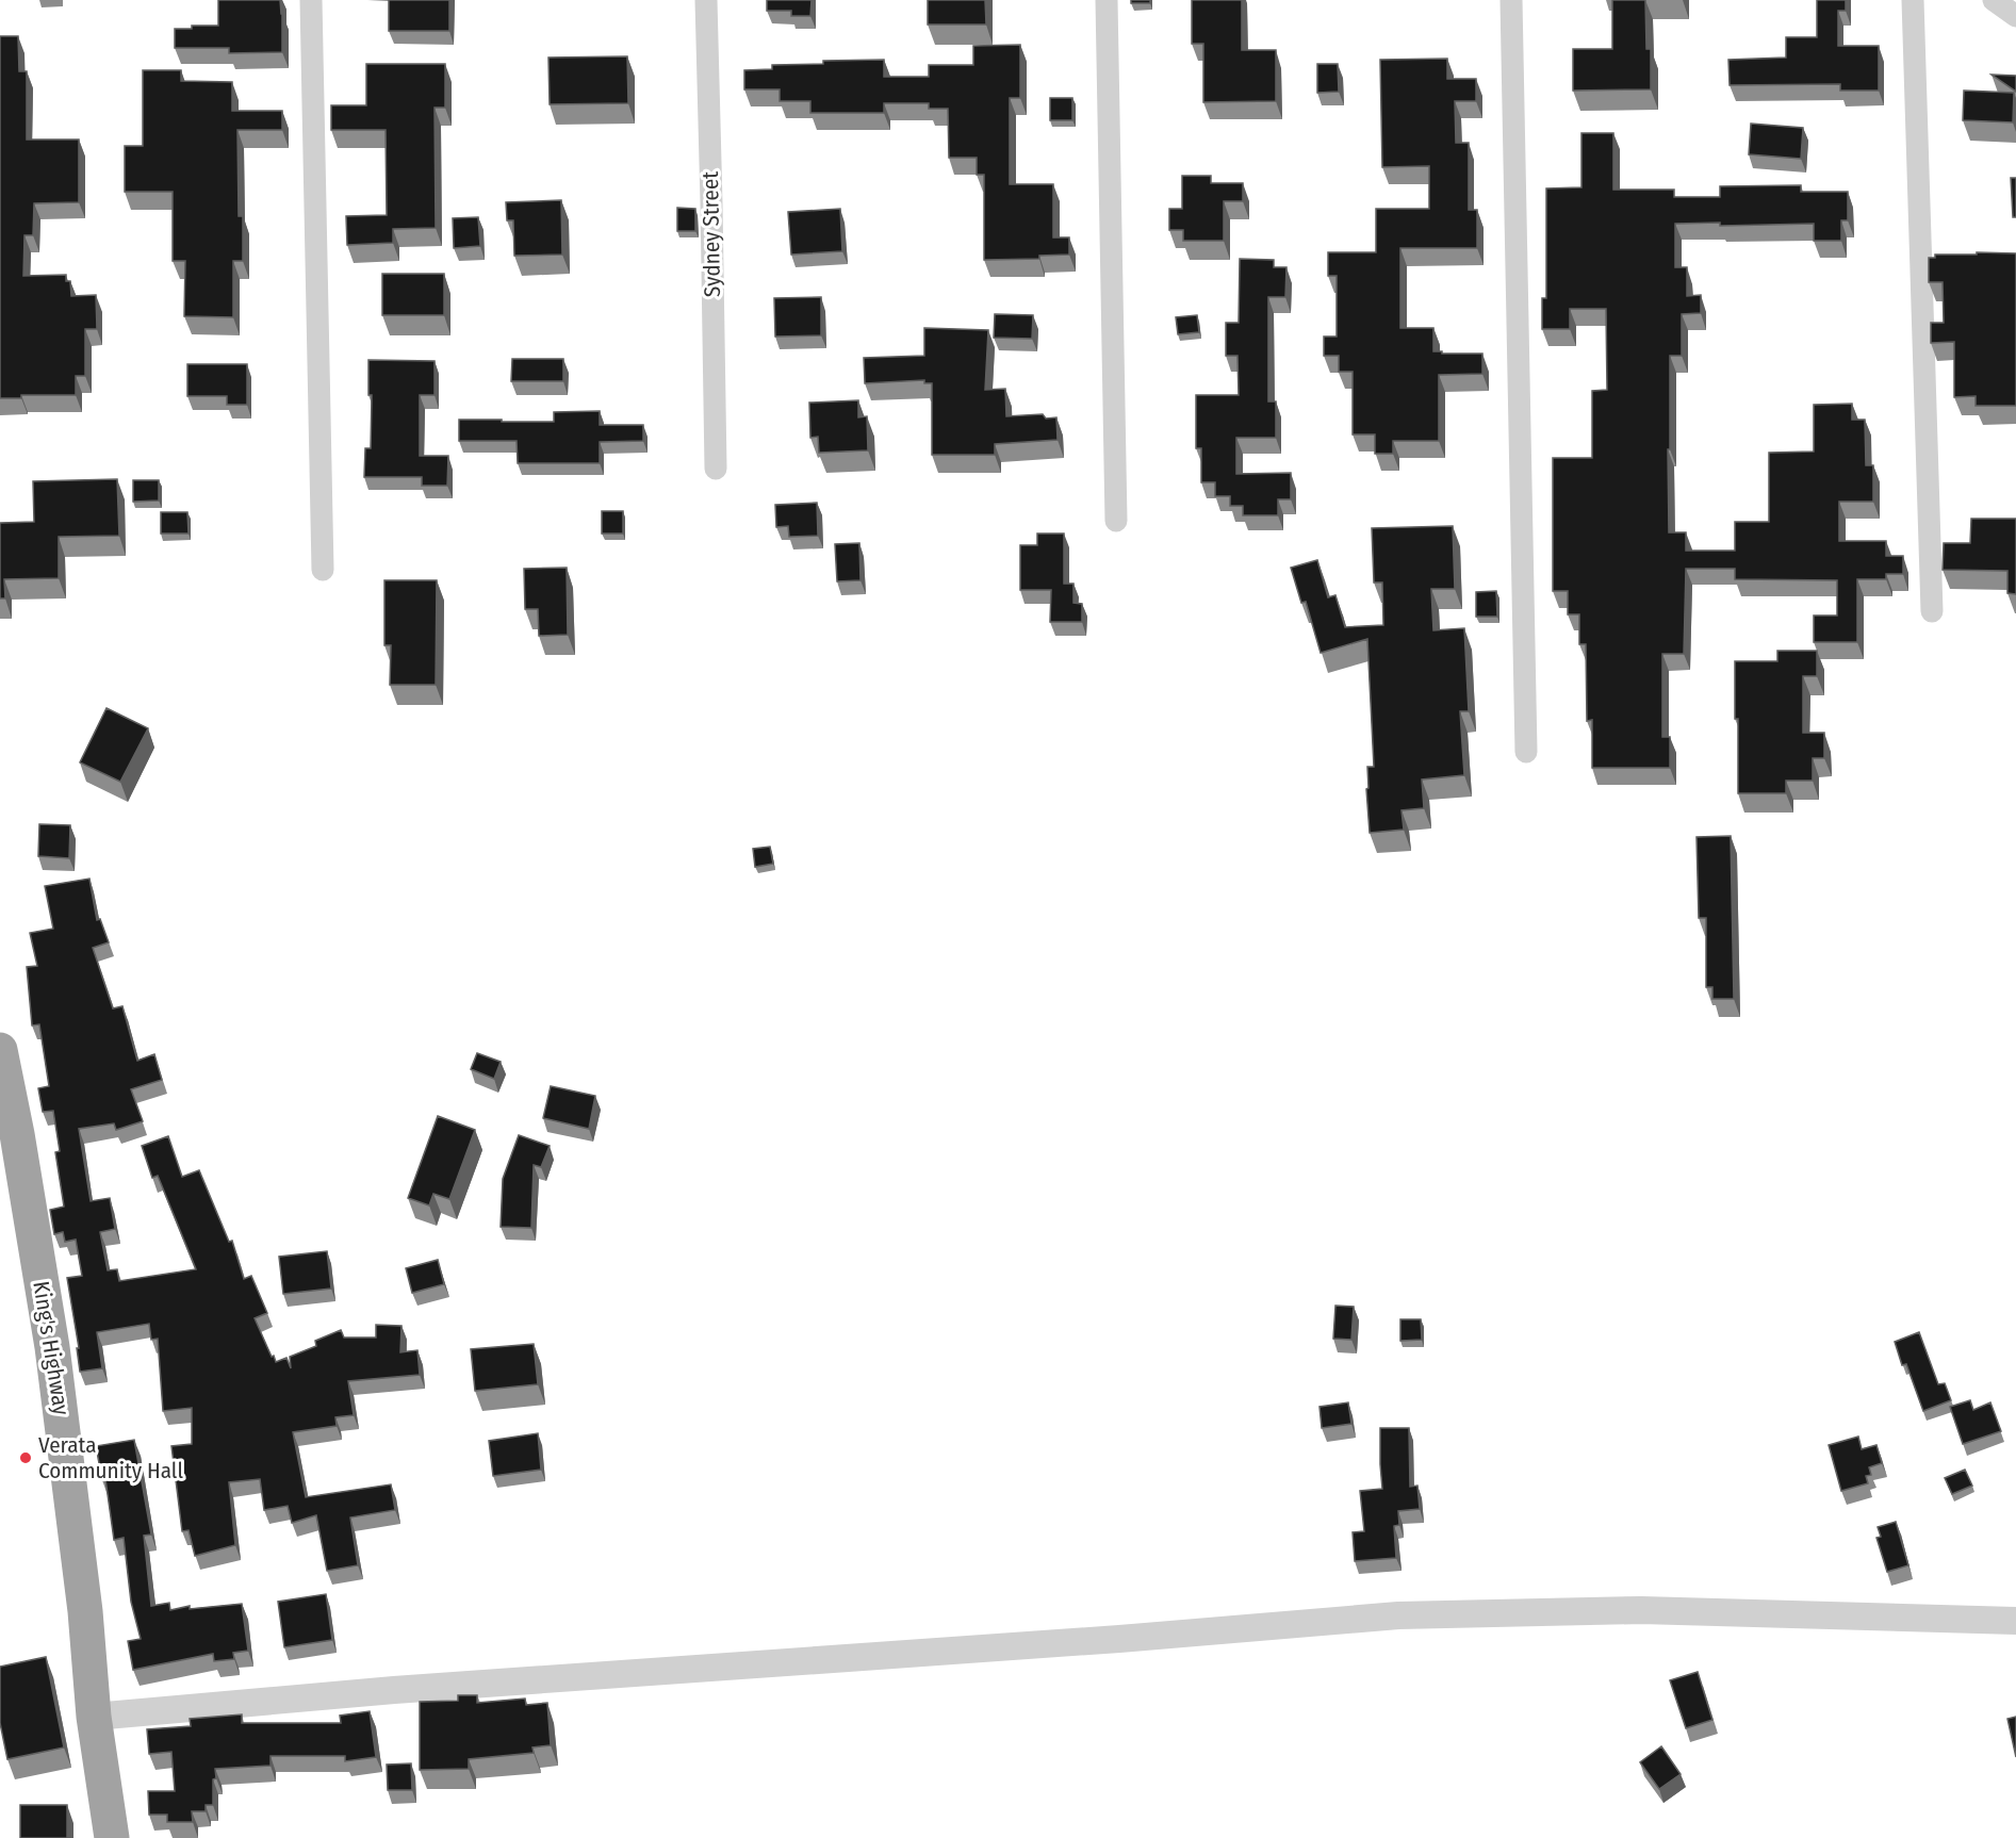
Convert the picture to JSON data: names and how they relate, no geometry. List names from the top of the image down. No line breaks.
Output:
{"streets":{"highway":["King's Highway"],"street":["Sydney Street"]},"places":["Verata Community Hall"]}
